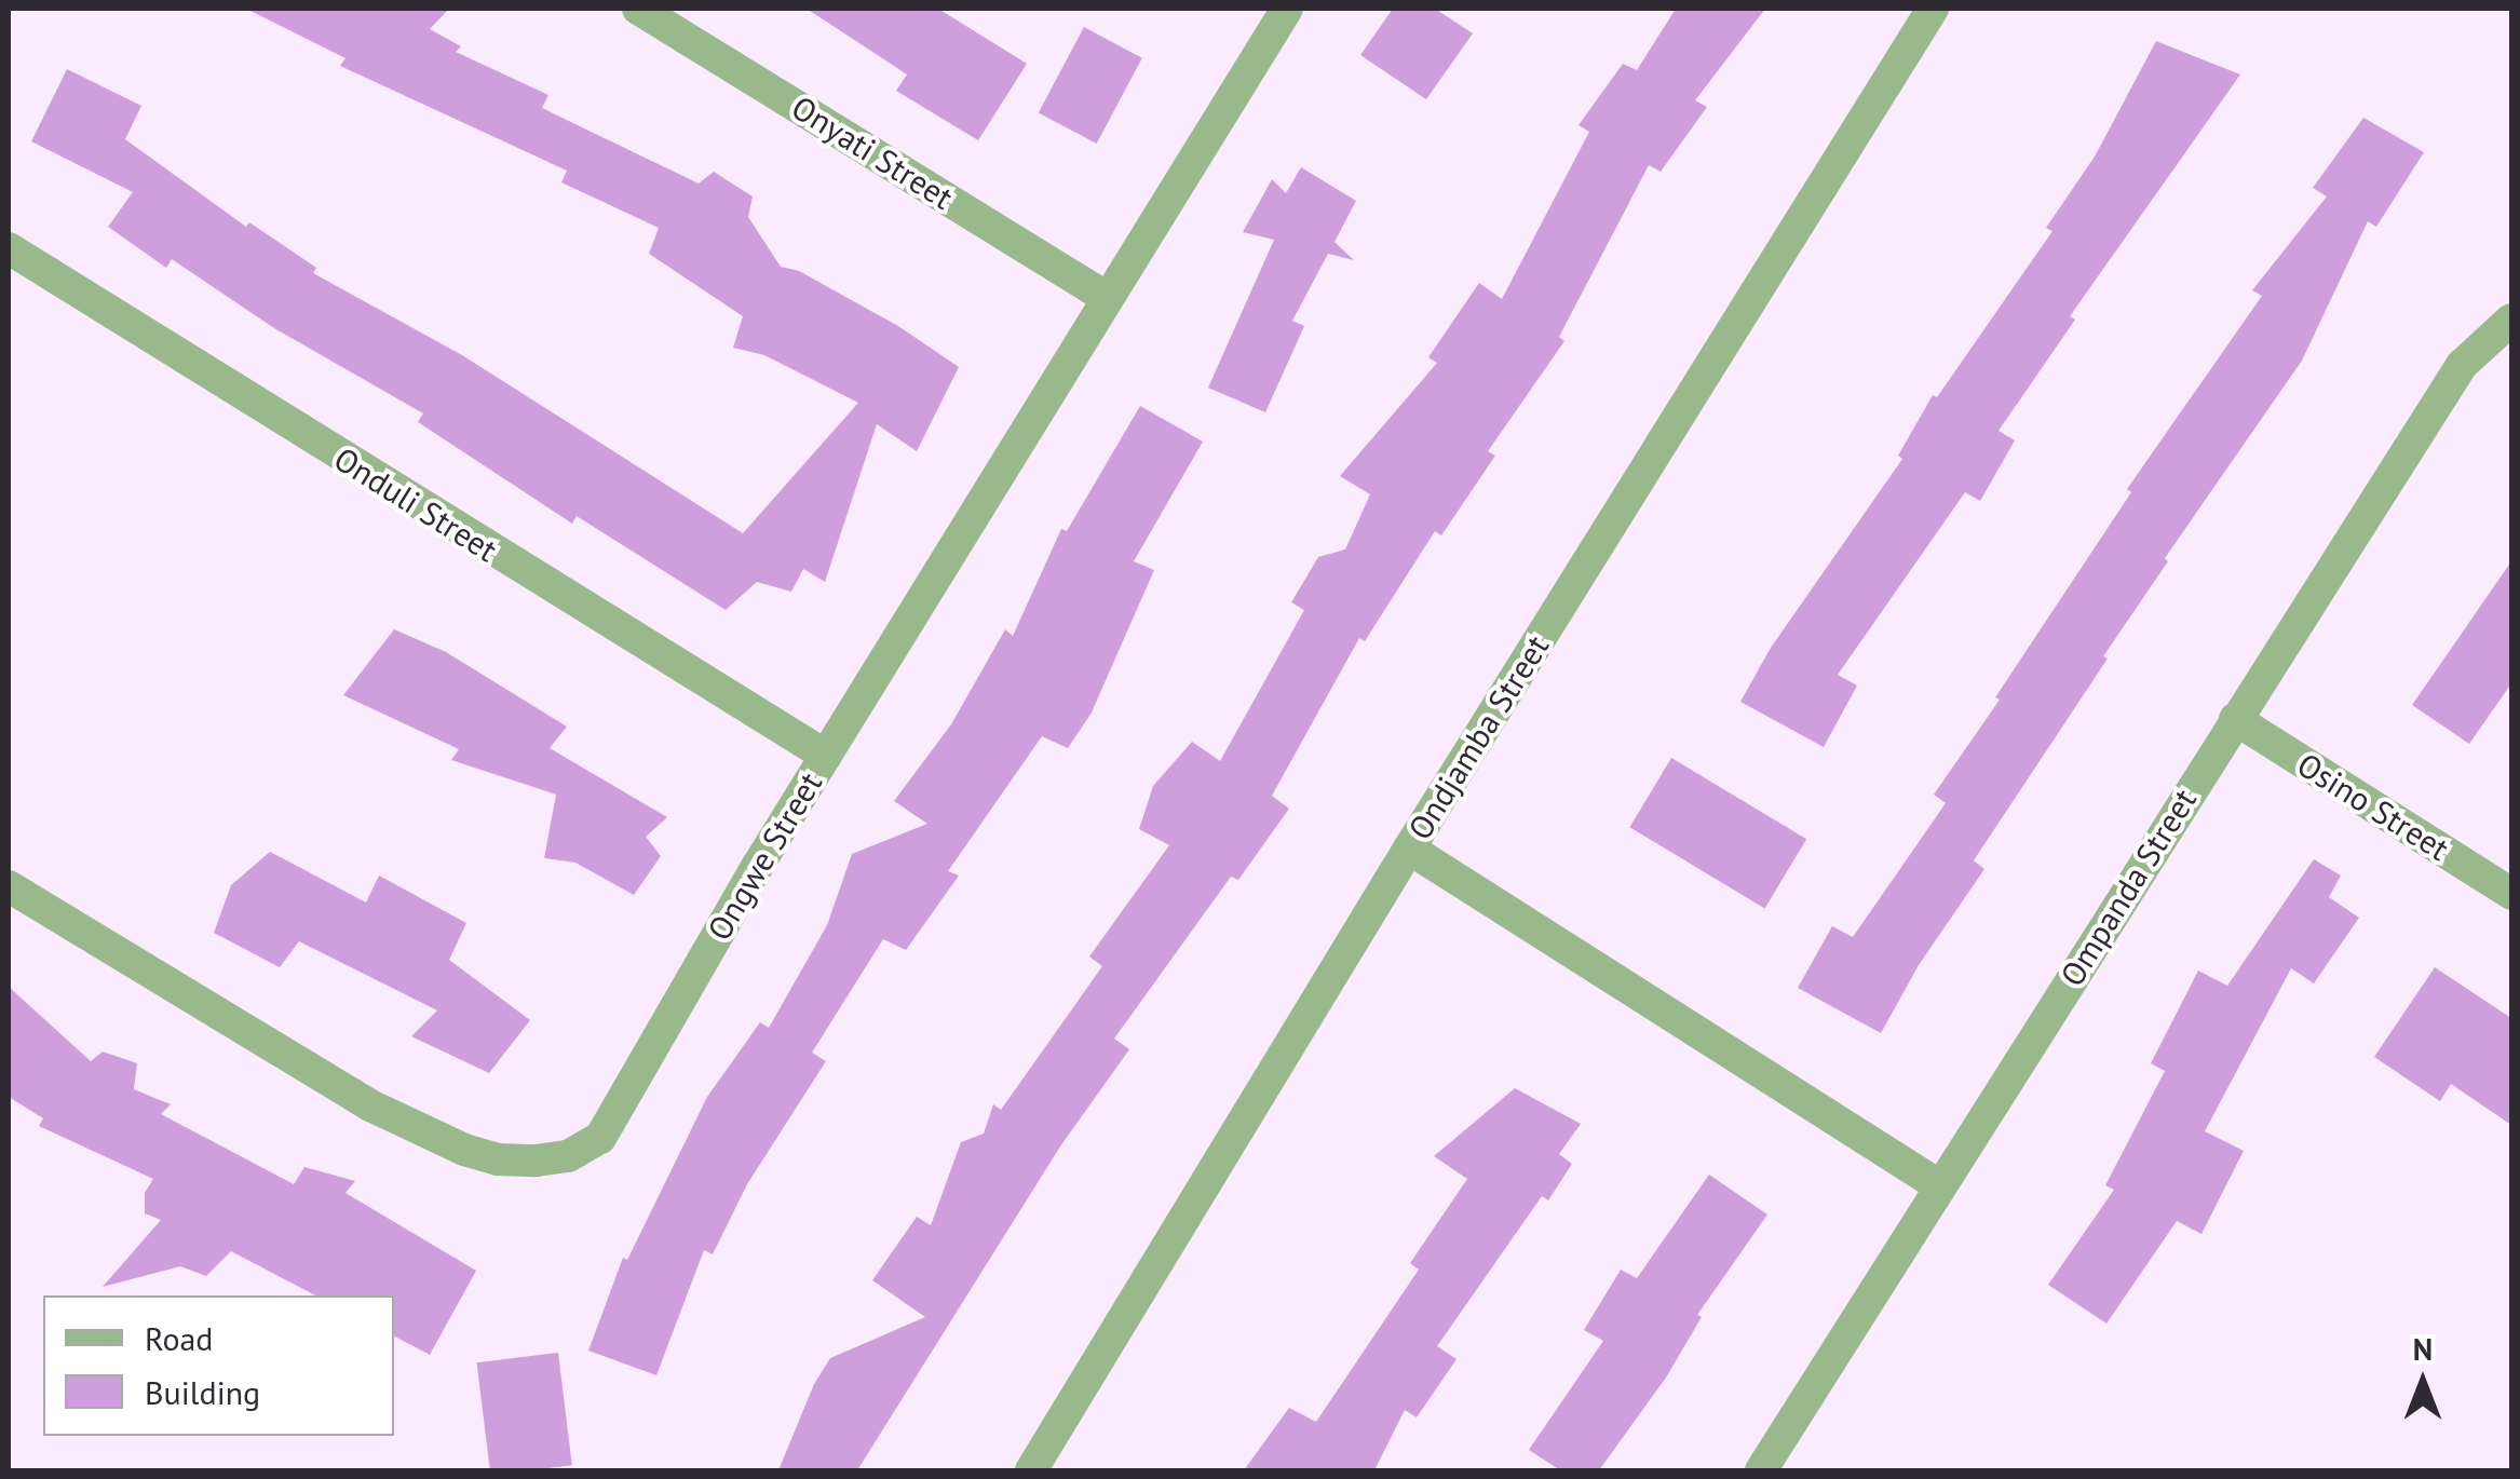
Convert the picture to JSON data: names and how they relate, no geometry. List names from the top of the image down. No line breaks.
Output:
{"streets":{"street":["Onyati Street","Onduli Street","Ondjamba Street","Osino Street","Ongwe Street","Ompanda Street"]},"crossings":[["Onyati Street","Ongwe Street"],["Onduli Street","Ongwe Street"],["Osino Street","Ompanda Street"]],"legend":["Road","Building"],"north":"top"}
